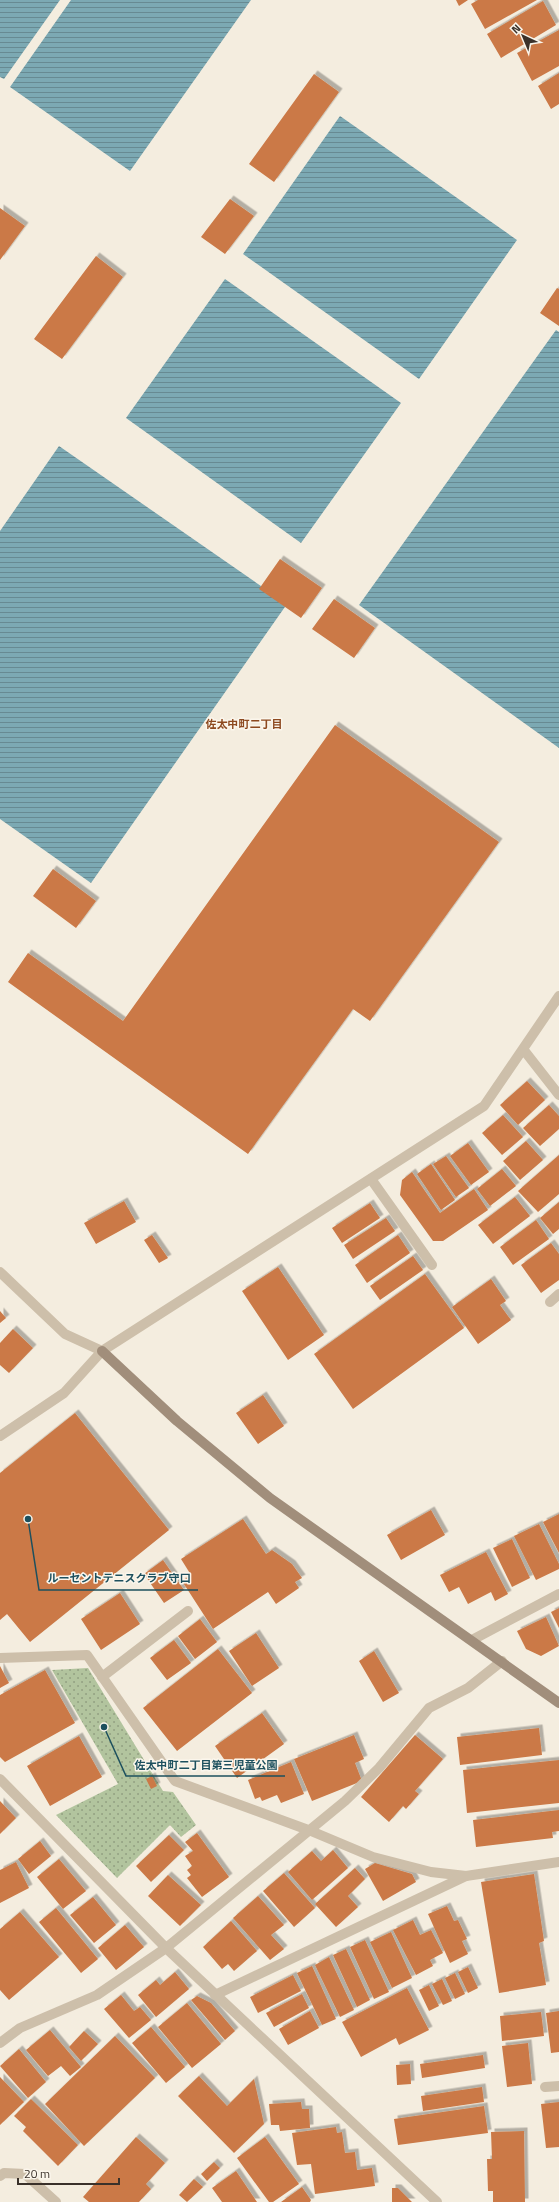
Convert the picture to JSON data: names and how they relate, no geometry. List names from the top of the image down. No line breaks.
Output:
{"districts":["佐太中町二丁目"],"places":["ルーセントテニスクラブ守口","佐太中町二丁目第三児童公園"],"scale_bar":"20 m","north":"top left"}
